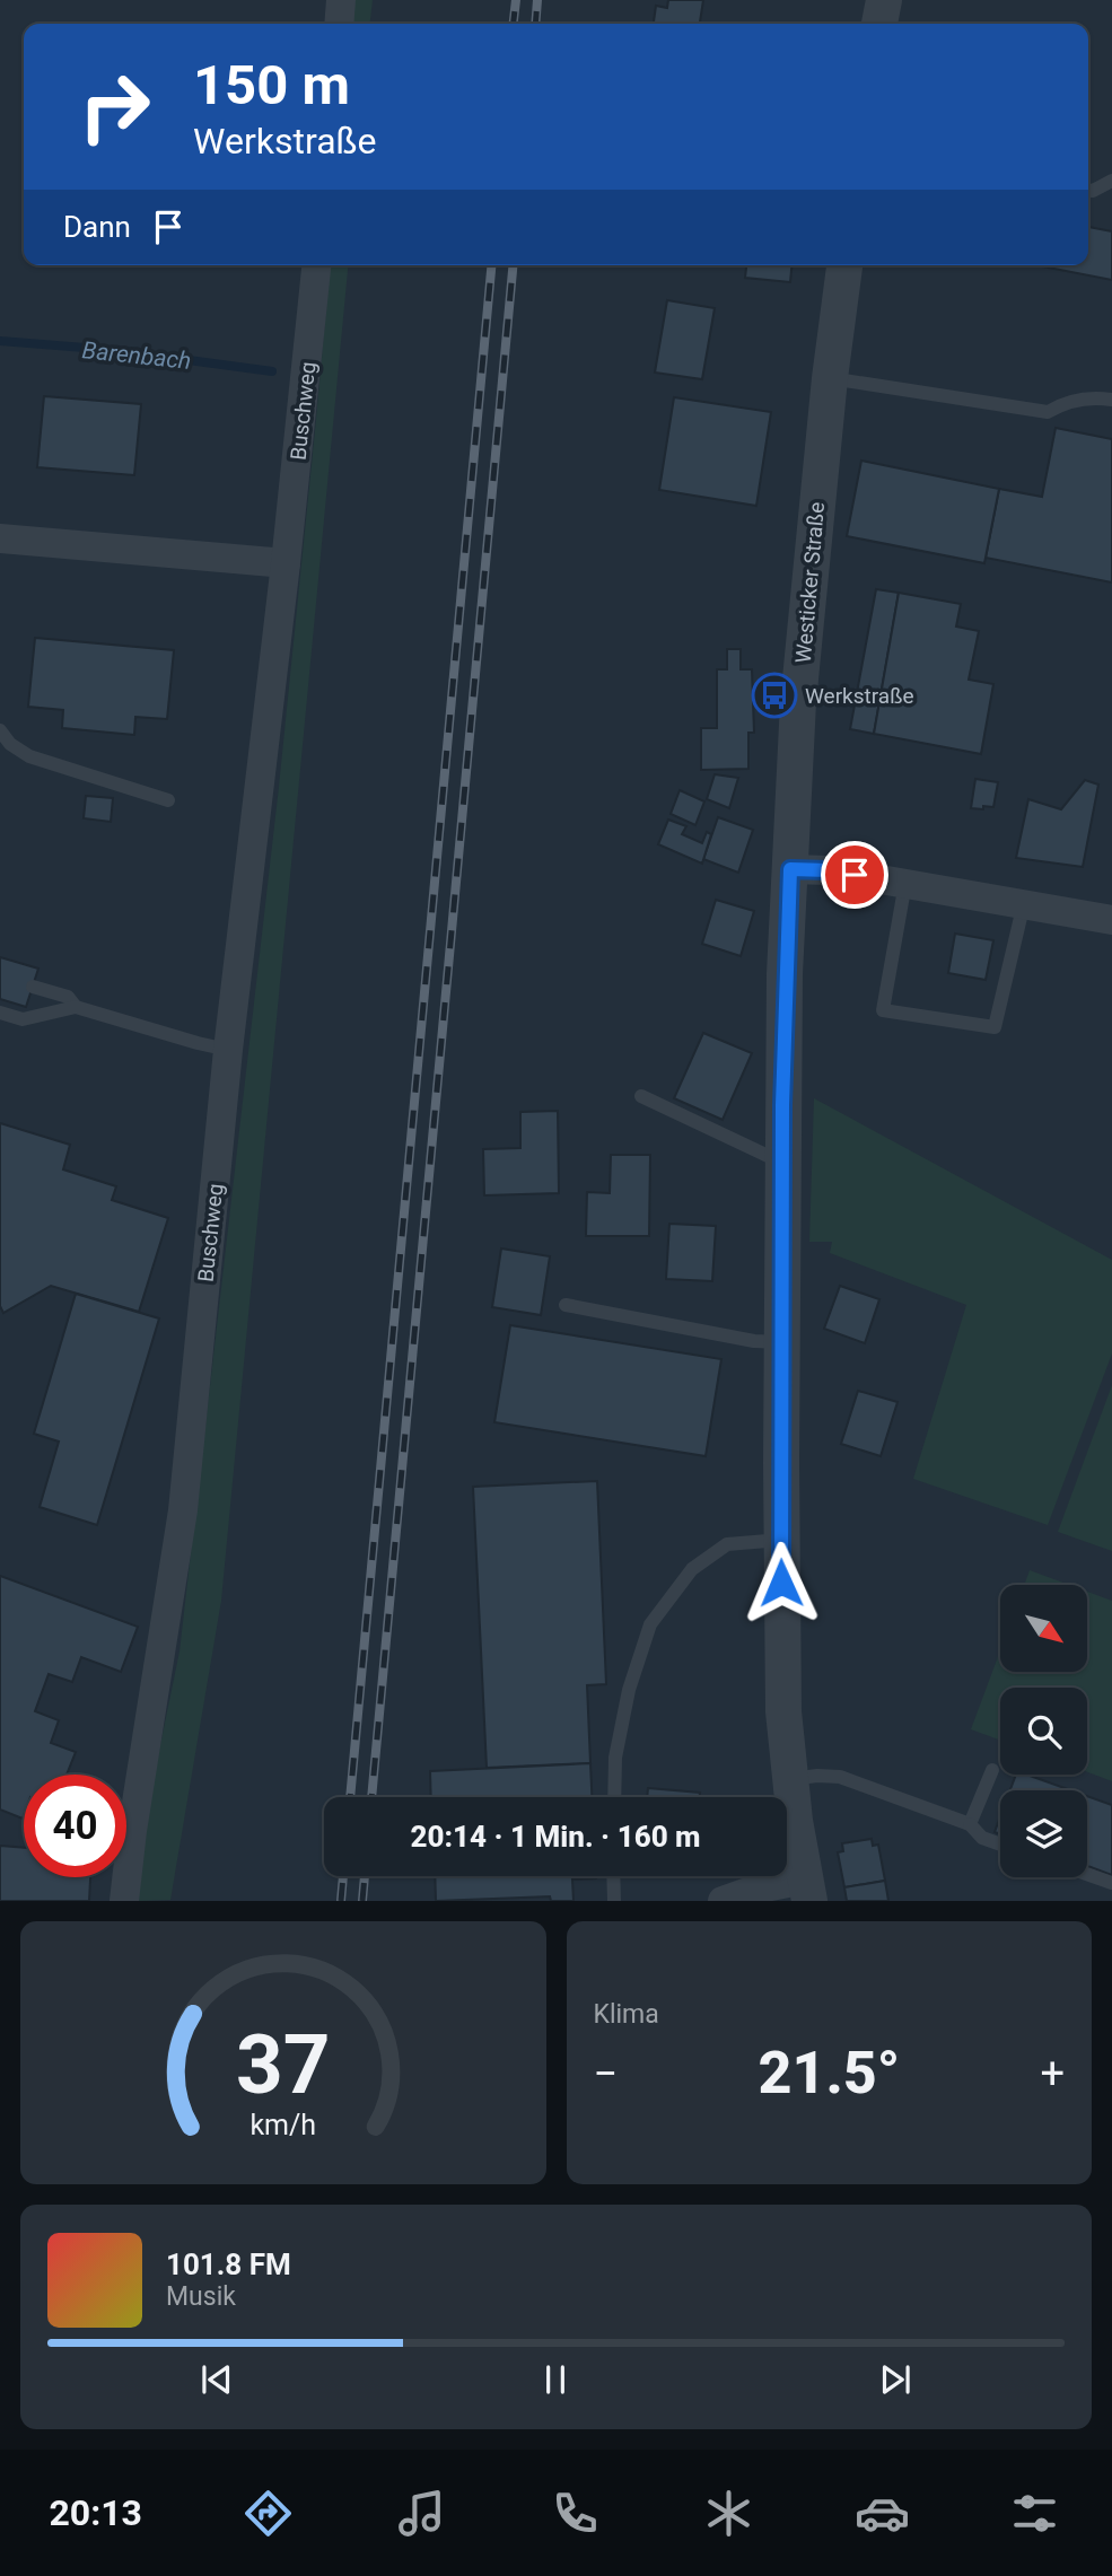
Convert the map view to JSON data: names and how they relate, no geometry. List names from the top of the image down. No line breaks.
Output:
{"streets":{"street":["Buschweg","Westicker Straße"]},"water":["Barenbach"],"places":{"bus stop":["Werkstraße"]},"north":"bottom right","page":{"turn":["150 m","Werkstraße"],"then":"Dann","limit":"40","trip":"20:14 · 1 Min. · 160 m","tile":"Klima","heat":["−","21.5°","+"],"song":["101.8 FM","Musik"],"tabs":"20:13","gauge":["37","km/h"]}}
